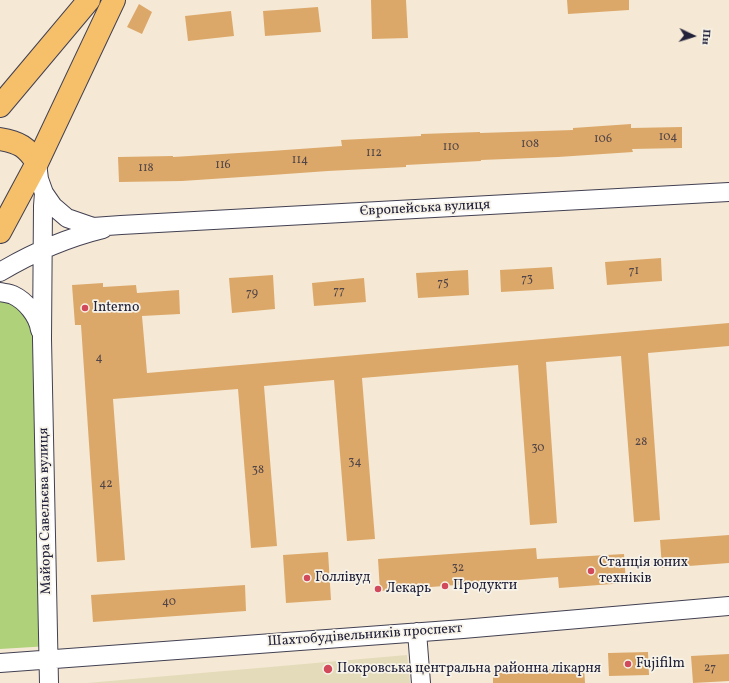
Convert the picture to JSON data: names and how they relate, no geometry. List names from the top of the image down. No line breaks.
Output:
{"streets":{"street":["Європейська вулиця","Майора Савельєва вулиця","Шахтобудівельників проспект"]},"crossings":[["Європейська вулиця","Майора Савельєва вулиця"],["Майора Савельєва вулиця","Шахтобудівельників проспект"]],"places":["Interno","Станція юних техніків","Голлівуд","Продукти","Лекарь","Fujifilm","Покровська центральна районна лікарня"],"house_numbers":["104","106","108","110","112","114","116","118","71","73","75","77","79","4","28","30","34","38","42","32","40","27"],"north":"right"}
